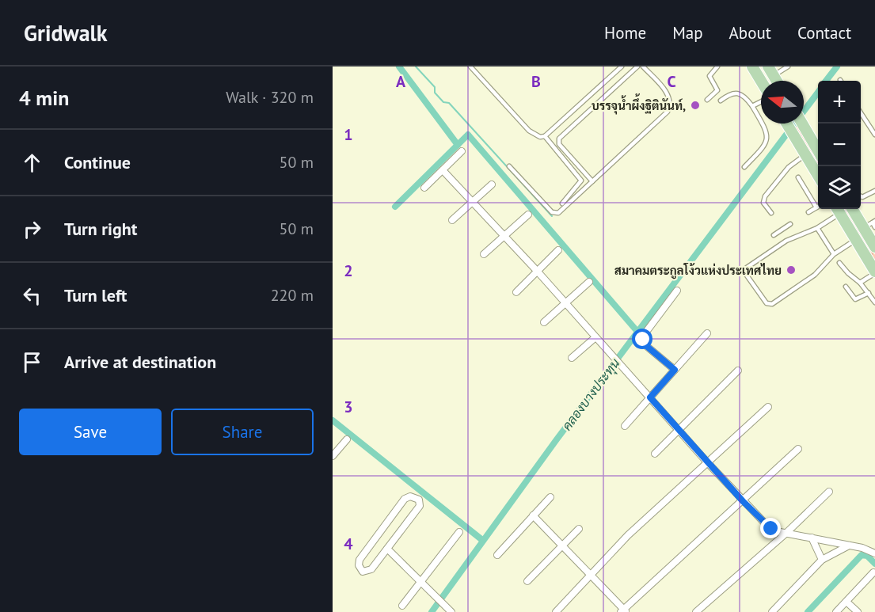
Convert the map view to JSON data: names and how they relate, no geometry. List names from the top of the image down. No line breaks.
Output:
{"water":["คลองบางประทุน"],"places":["บรรจุน้ำผึ้งฐิตินันท์,","สมาคมตระกูลโง้วแห่งประเทศไทย"],"north":"left","page":{"header":"Gridwalk","nav":["Home","Map","About","Contact"],"heading":["4 min","Walk · 320 m"],"map_buttons":["+","−"],"list":[["Continue","50 m"],["Turn right","50 m"],["Turn left","220 m"],"Arrive at destination"],"buttons":["Save","Share"]},"grid":{"columns":["A","B","C"],"rows":["1","2","3","4"]}}
